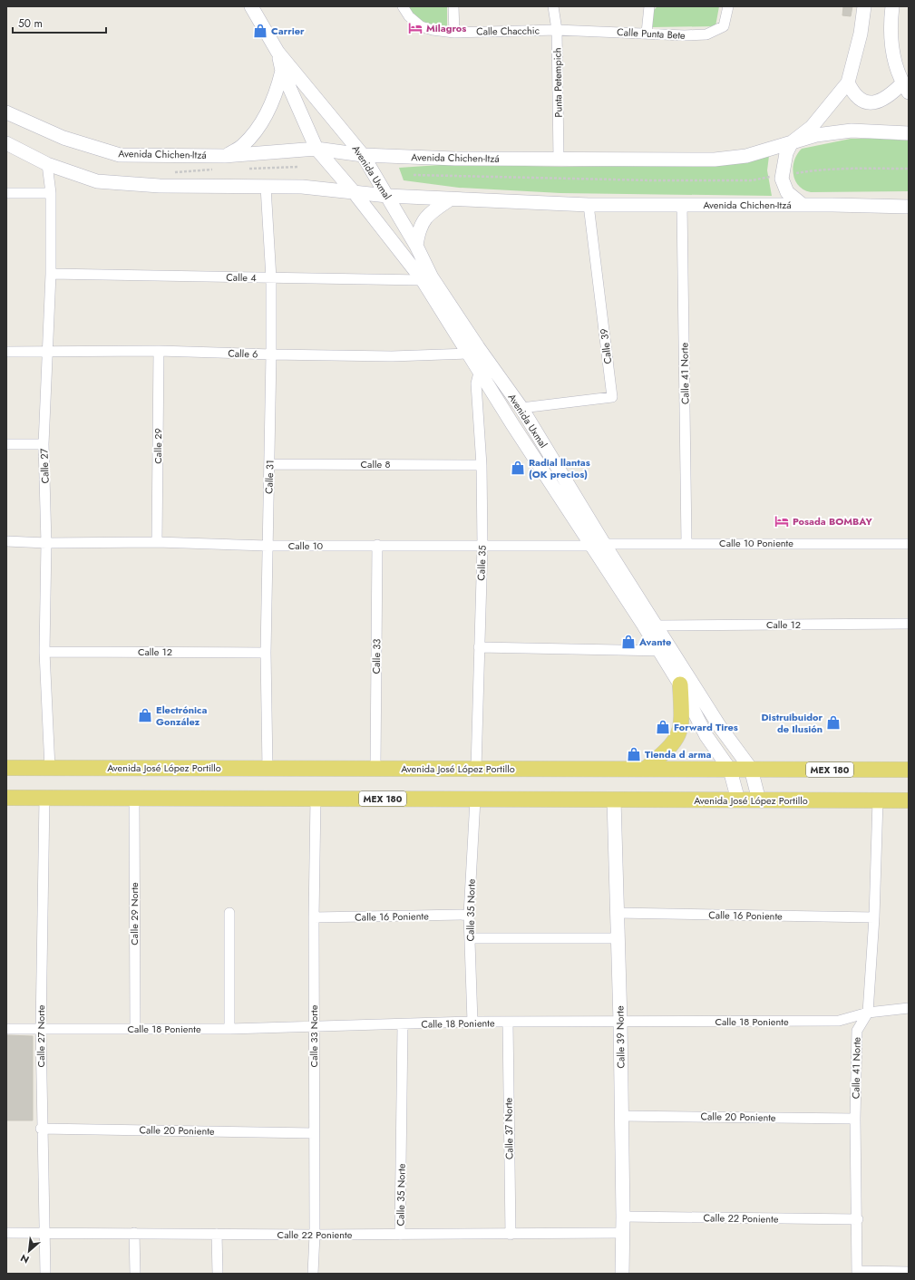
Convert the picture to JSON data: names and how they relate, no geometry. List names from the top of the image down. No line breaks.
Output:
{"streets":{"main road":["Avenida Chichen-Itzá","Avenida Uxmal","Avenida José López Portillo","MEX 180","Calle 39 Norte"],"street":["Calle Chacchic","Calle Punta Bete","Punta Petempich","Calle 4","Calle 39","Calle 6","Calle 41 Norte","Calle 29","Calle 8","Calle 27","Calle 31","Calle 10 Poniente","Calle 10","Calle 35","Calle 12","Calle 33","Calle 35 Norte","Calle 29 Norte","Calle 16 Poniente","Calle 18 Poniente","Calle 27 Norte","Calle 33 Norte","Calle 20 Poniente","Calle 37 Norte","Calle 22 Poniente"]},"crossings":[["Calle Chacchic","Calle Punta Bete"],["Calle Chacchic","Punta Petempich"],["Calle Punta Bete","Punta Petempich"],["Punta Petempich","Avenida Chichen-Itzá"],["Avenida Chichen-Itzá","Avenida Uxmal"],["Avenida Chichen-Itzá","Calle 39"],["Avenida Chichen-Itzá","Calle 41 Norte"],["Avenida Chichen-Itzá","Calle 27"],["Avenida Chichen-Itzá","Calle 31"],["Avenida Uxmal","Calle 4"],["Avenida Uxmal","Calle 39"],["Avenida Uxmal","Calle 6"],["Avenida Uxmal","Calle 10 Poniente"],["Avenida Uxmal","Calle 10"],["Avenida Uxmal","Calle 35"],["Avenida Uxmal","Calle 12"],["Avenida Uxmal","Avenida José López Portillo"],["Calle 4","Calle 27"],["Calle 4","Calle 31"],["Calle 6","Calle 29"],["Calle 6","Calle 27"],["Calle 6","Calle 31"],["Calle 41 Norte","Calle 10 Poniente"],["Calle 41 Norte","Avenida José López Portillo"],["Calle 41 Norte","Calle 16 Poniente"],["Calle 41 Norte","Calle 18 Poniente"],["Calle 41 Norte","Calle 20 Poniente"],["Calle 41 Norte","Calle 22 Poniente"],["Calle 29","Calle 10"],["Calle 8","Calle 31"],["Calle 8","Calle 35"],["Calle 27","Calle 10"],["Calle 27","Calle 12"],["Calle 27","Avenida José López Portillo"],["Calle 31","Calle 10"],["Calle 31","Calle 12"],["Calle 31","Avenida José López Portillo"],["Calle 10 Poniente","Calle 10"],["Calle 10","Calle 35"],["Calle 10","Calle 33"],["Calle 35","Avenida José López Portillo"],["Calle 33","Avenida José López Portillo"],["Avenida José López Portillo","Calle 35 Norte"],["Avenida José López Portillo","Calle 29 Norte"],["Avenida José López Portillo","Calle 27 Norte"],["Avenida José López Portillo","Calle 33 Norte"],["Avenida José López Portillo","Calle 39 Norte"],["Calle 35 Norte","Calle 16 Poniente"],["Calle 35 Norte","Calle 18 Poniente"],["Calle 35 Norte","Calle 22 Poniente"],["Calle 29 Norte","Calle 18 Poniente"],["Calle 16 Poniente","Calle 33 Norte"],["Calle 16 Poniente","Calle 39 Norte"],["Calle 18 Poniente","Calle 27 Norte"],["Calle 18 Poniente","Calle 33 Norte"],["Calle 18 Poniente","Calle 39 Norte"],["Calle 18 Poniente","Calle 37 Norte"],["Calle 27 Norte","Calle 20 Poniente"],["Calle 27 Norte","Calle 22 Poniente"],["Calle 33 Norte","Calle 20 Poniente"],["Calle 33 Norte","Calle 22 Poniente"],["Calle 39 Norte","Calle 20 Poniente"],["Calle 39 Norte","Calle 22 Poniente"],["Calle 37 Norte","Calle 22 Poniente"]],"places":{"hotel":["Milagros","Posada BOMBAY"],"shop":["Carrier","Radial llantas (OK precios)","Avante","Electrónica González","Distruibuidor de Ilusión","Forward Tires","Tienda d arma"]},"scale_bar":"50 m","north":"bottom left"}
